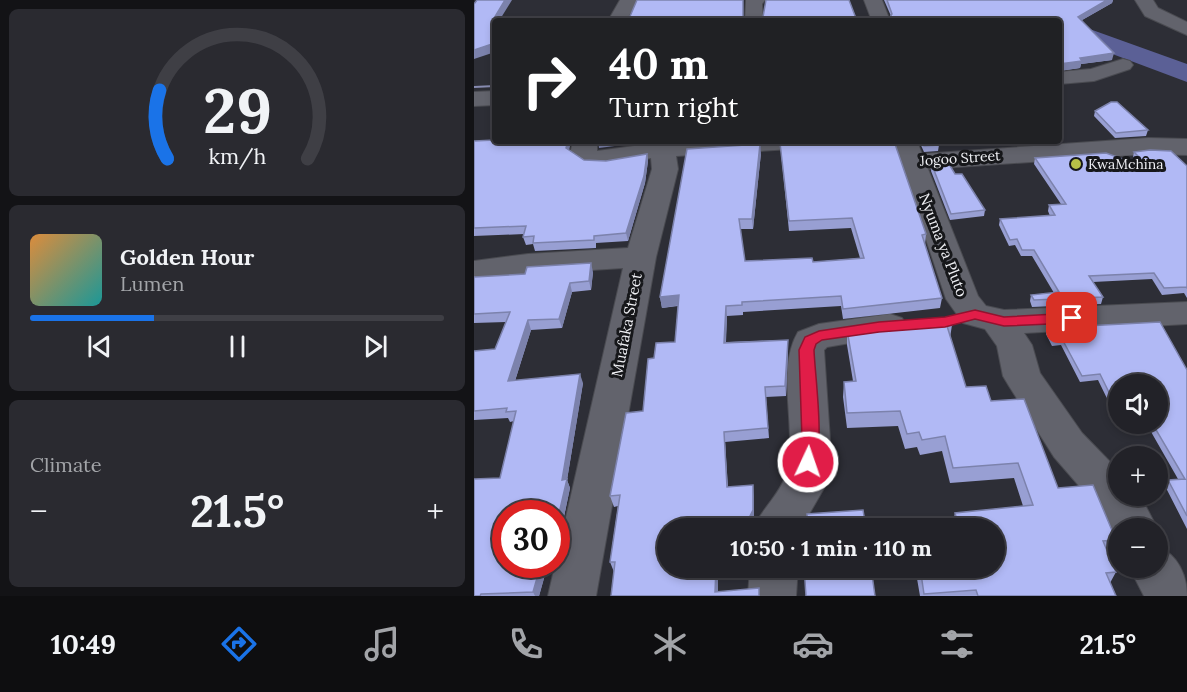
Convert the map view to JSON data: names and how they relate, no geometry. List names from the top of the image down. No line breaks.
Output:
{"streets":{"street":["Jogoo Street","Nyuma ya Pluto","Muafaka Street"]},"crossings":[["Jogoo Street","Nyuma ya Pluto"]],"places":["KwaMchina"],"page":{"turn":["40 m","Turn right"],"song":["Golden Hour","Lumen"],"map_buttons":["+","−"],"tile":"Climate","heat":["−","21.5°","+"],"limit":"30","trip":"10:50 · 1 min · 110 m","tabs":["10:49","21.5°"],"gauge":["29","km/h"]}}
